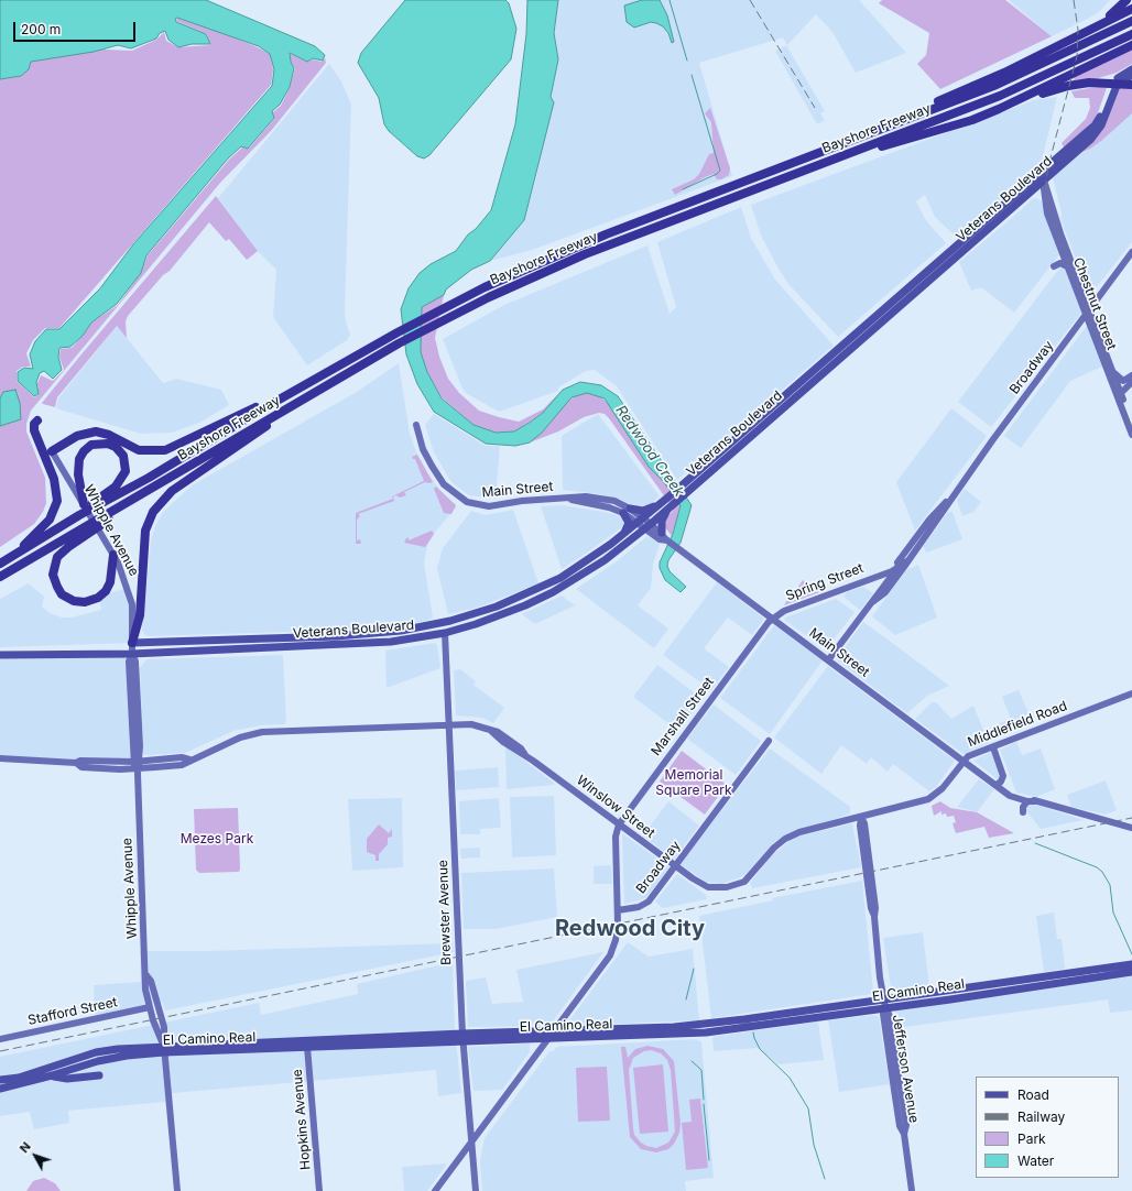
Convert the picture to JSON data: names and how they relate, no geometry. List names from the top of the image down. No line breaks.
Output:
{"streets":{"highway":["Bayshore Freeway"],"main road":["Veterans Boulevard","El Camino Real"],"street":["Chestnut Street","Broadway","Main Street","Whipple Avenue","Spring Street","Marshall Street","Middlefield Road","Winslow Street","Brewster Avenue","Stafford Street","Jefferson Avenue","Hopkins Avenue"]},"crossings":[["Veterans Boulevard","Chestnut Street"],["Veterans Boulevard","Main Street"],["Veterans Boulevard","Whipple Avenue"],["Veterans Boulevard","Brewster Avenue"],["Chestnut Street","Broadway"],["Broadway","Main Street"],["Broadway","Spring Street"],["Broadway","Marshall Street"],["Broadway","Winslow Street"],["Main Street","Spring Street"],["Main Street","Marshall Street"],["Main Street","Middlefield Road"],["Whipple Avenue","Winslow Street"],["Whipple Avenue","El Camino Real"],["Whipple Avenue","Stafford Street"],["Spring Street","Marshall Street"],["Marshall Street","Winslow Street"],["Middlefield Road","Winslow Street"],["Middlefield Road","Jefferson Avenue"],["Winslow Street","Brewster Avenue"],["Brewster Avenue","El Camino Real"],["El Camino Real","Jefferson Avenue"],["El Camino Real","Hopkins Avenue"]],"districts":["Redwood City"],"water":["Redwood Creek"],"parks":["Memorial Square Park","Mezes Park"],"legend":["Road","Railway","Park","Water"],"scale_bar":"200 m","north":"top left"}
